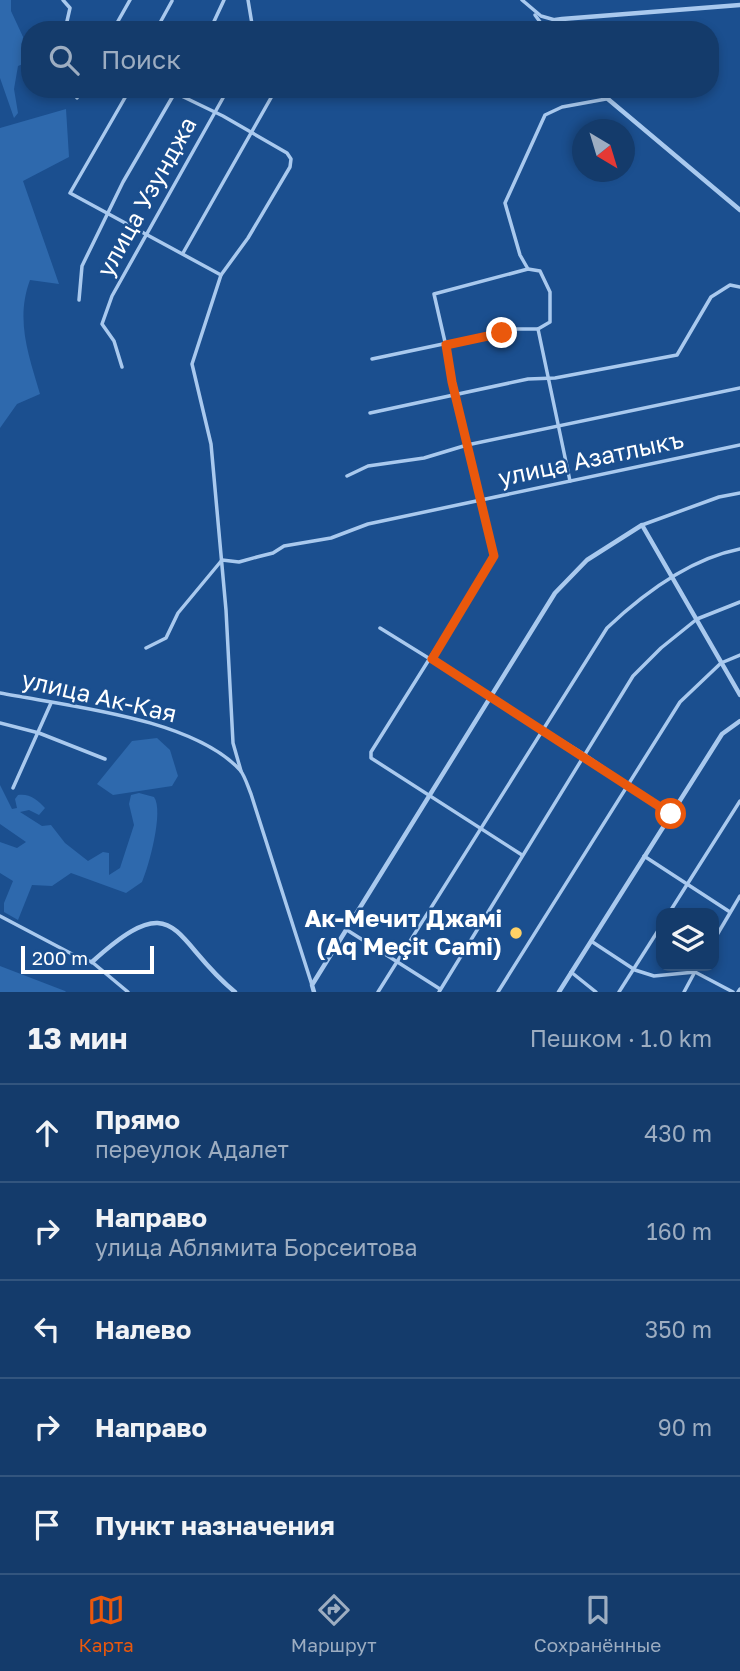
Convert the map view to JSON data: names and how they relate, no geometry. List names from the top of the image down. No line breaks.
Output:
{"streets":{"street":["улица Узунджа","улица Азатлыкъ","улица Ак-Кая"]},"places":["Ак-Мечит Джамі (Aq Meçit Cami)"],"scale_bar":"200 m","north":"bottom right","page":{"search":"Поиск","scale":"200 m","heading":["13 мин","Пешком · 1.0 km"],"list":[["Прямо","переулок Адалет","430 m"],["Направо","улица Аблямита Борсеитова","160 m"],["Налево","350 m"],["Направо","90 m"],"Пункт назначения"],"nav":["Карта","Маршрут","Сохранённые"]}}
